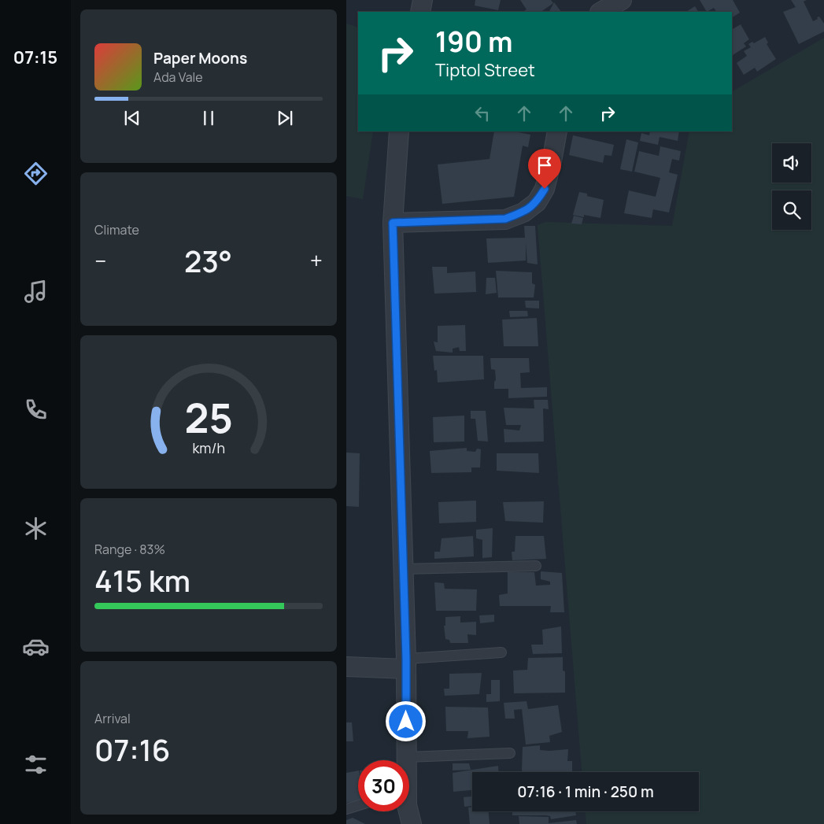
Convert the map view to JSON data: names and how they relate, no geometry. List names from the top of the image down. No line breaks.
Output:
{"page":{"tabs":"07:15","turn":["190 m","Tiptol Street"],"song":["Paper Moons","Ada Vale"],"tile":["Climate",["Range · 83%","415 km"],["Arrival","07:16"]],"heat":["−","23°","+"],"limit":"30","trip":"07:16 · 1 min · 250 m","gauge":["25","km/h"]}}
